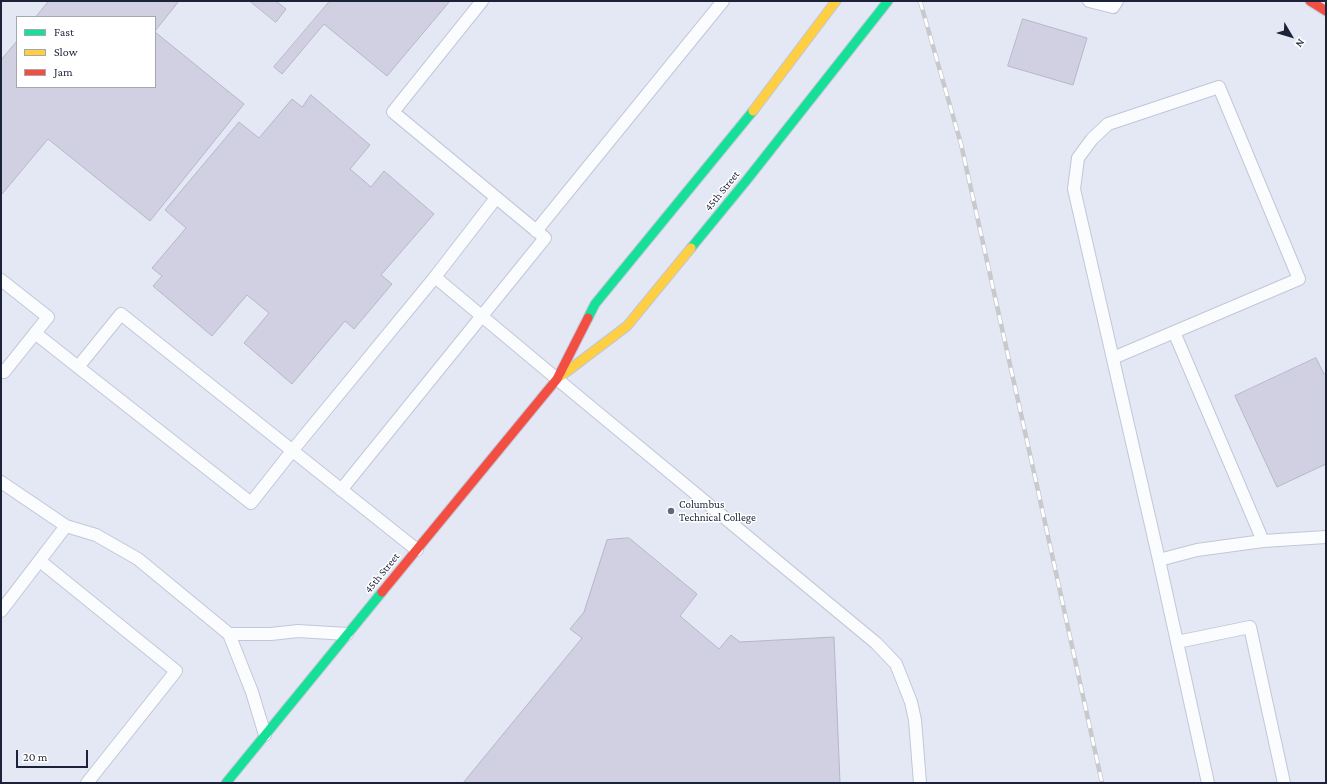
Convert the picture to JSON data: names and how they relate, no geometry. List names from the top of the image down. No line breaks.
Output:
{"streets":{"main road":["45th Street"]},"places":["Columbus Technical College"],"legend":["Fast","Slow","Jam"],"scale_bar":"20 m","north":"bottom right"}
